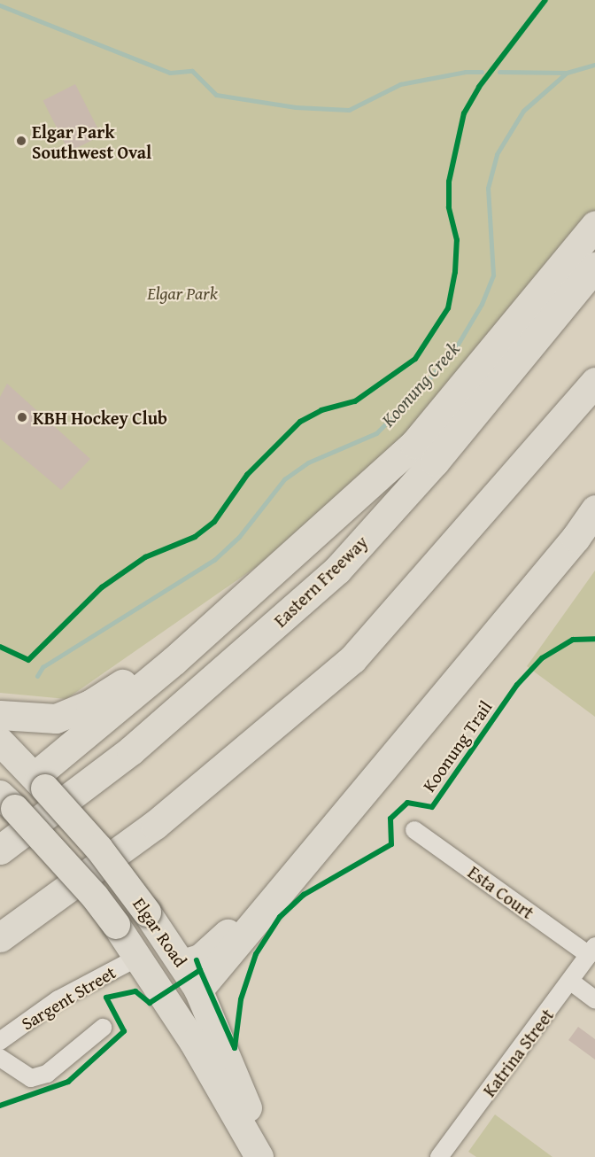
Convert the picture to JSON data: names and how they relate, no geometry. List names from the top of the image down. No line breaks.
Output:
{"streets":{"highway":["Eastern Freeway"],"main road":["Elgar Road"],"street":["Esta Court","Sargent Street","Katrina Street"],"cycle path":["Koonung Trail"]},"crossings":[["Esta Court","Katrina Street"],["Elgar Road","Sargent Street"]],"water":["Koonung Creek"],"parks":["Elgar Park"],"places":["Elgar Park Southwest Oval","KBH Hockey Club"]}
